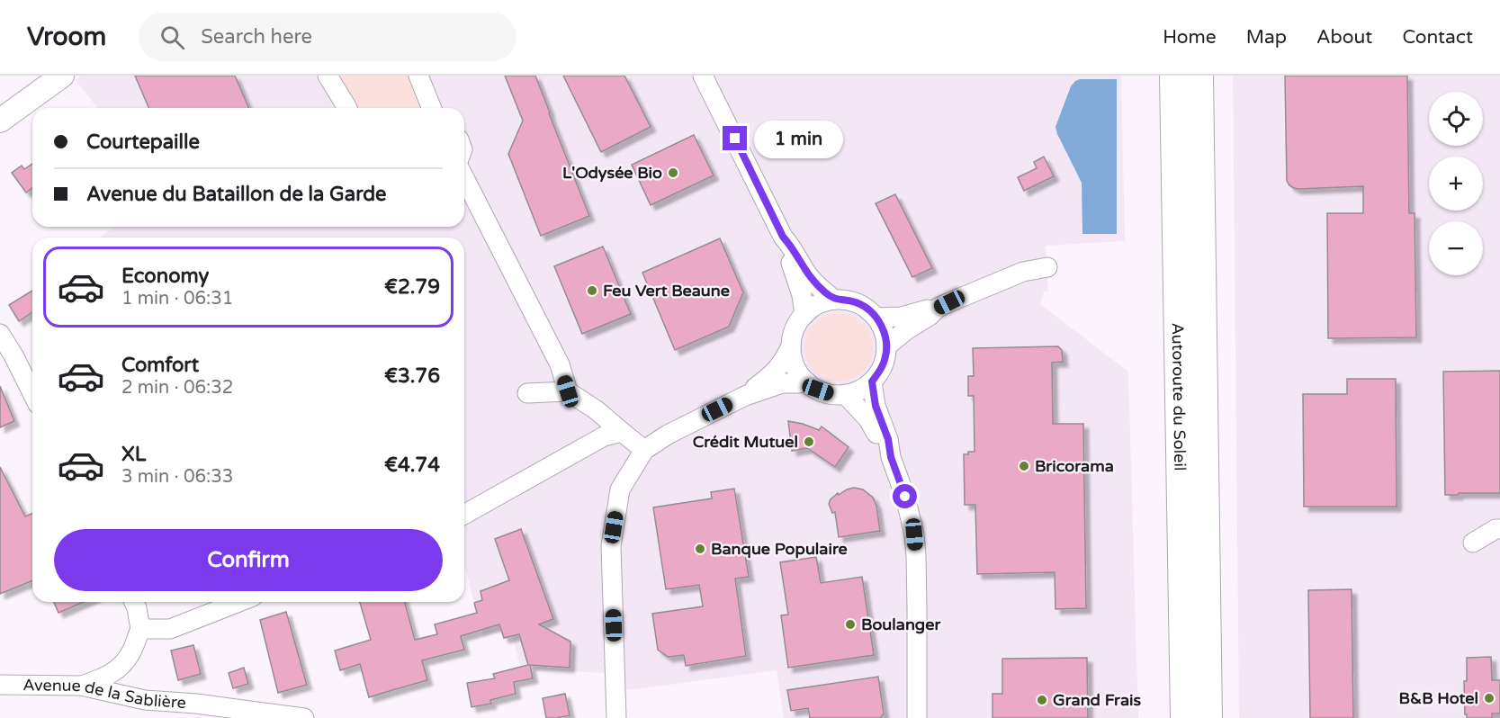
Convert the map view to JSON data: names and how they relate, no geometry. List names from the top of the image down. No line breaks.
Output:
{"streets":{"highway":["Autoroute du Soleil"],"street":["Avenue de la Sablière"]},"places":["L'Odysée Bio","Feu Vert Beaune","Crédit Mutuel","Bricorama","Banque Populaire","Boulanger","B&B Hotel","Grand Frais"],"page":{"header":"Vroom","search":"Search here","nav":["Home","Map","About","Contact"],"map_buttons":["+","−"],"banner":["Courtepaille","Avenue du Bataillon de la Garde"],"bubble":"1 min","list":[{"name":"Economy","note":"1 min · 06:31","value":"€2.79"},{"name":"Comfort","note":"2 min · 06:32","value":"€3.76"},{"name":"XL","note":"3 min · 06:33","value":"€4.74"}],"buttons":"Confirm"}}
